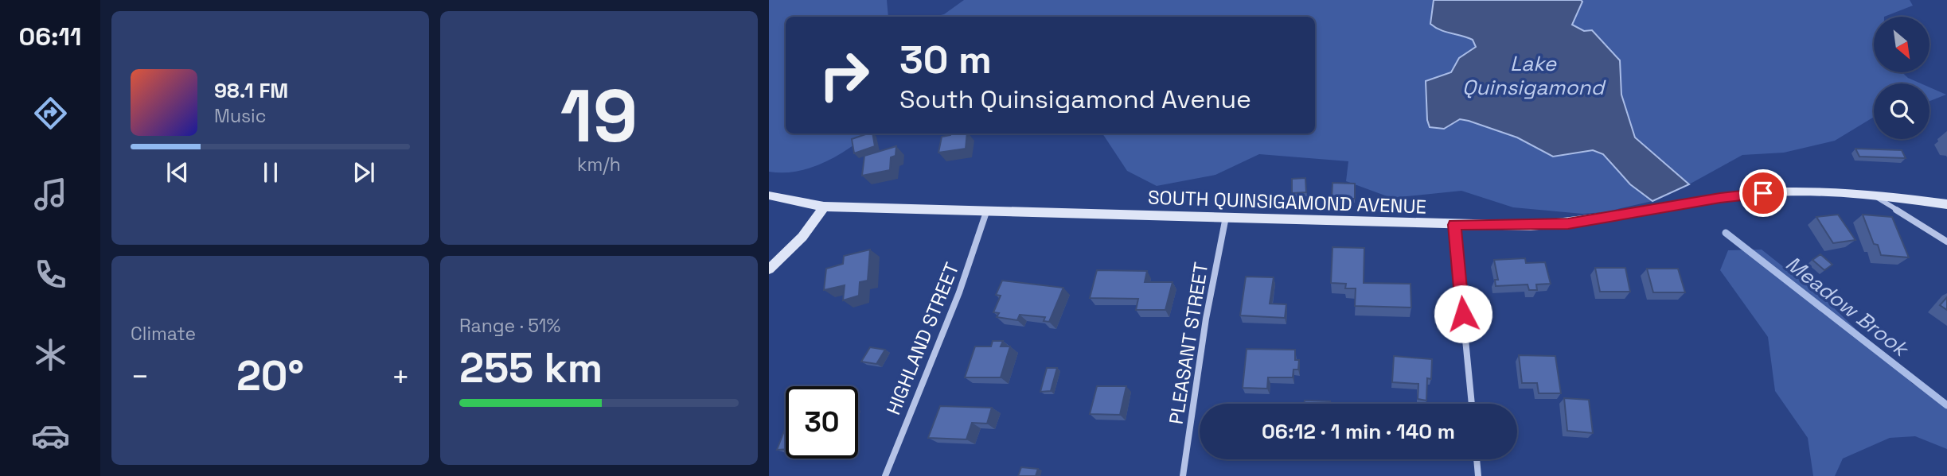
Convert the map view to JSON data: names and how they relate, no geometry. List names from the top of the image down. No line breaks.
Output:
{"streets":{"main road":["SOUTH QUINSIGAMOND AVENUE"],"street":["HIGHLAND STREET","PLEASANT STREET"]},"crossings":[["SOUTH QUINSIGAMOND AVENUE","HIGHLAND STREET"],["SOUTH QUINSIGAMOND AVENUE","PLEASANT STREET"]],"water":["Lake Quinsigamond","Meadow Brook"],"north":"bottom right","page":{"tabs":"06:11","tile":[["19","km/h"],"Climate",["Range · 51%","255 km"]],"turn":["30 m","South Quinsigamond Avenue"],"song":["98.1 FM","Music"],"heat":["−","20°","+"],"limit":"30","trip":"06:12 · 1 min · 140 m"}}
